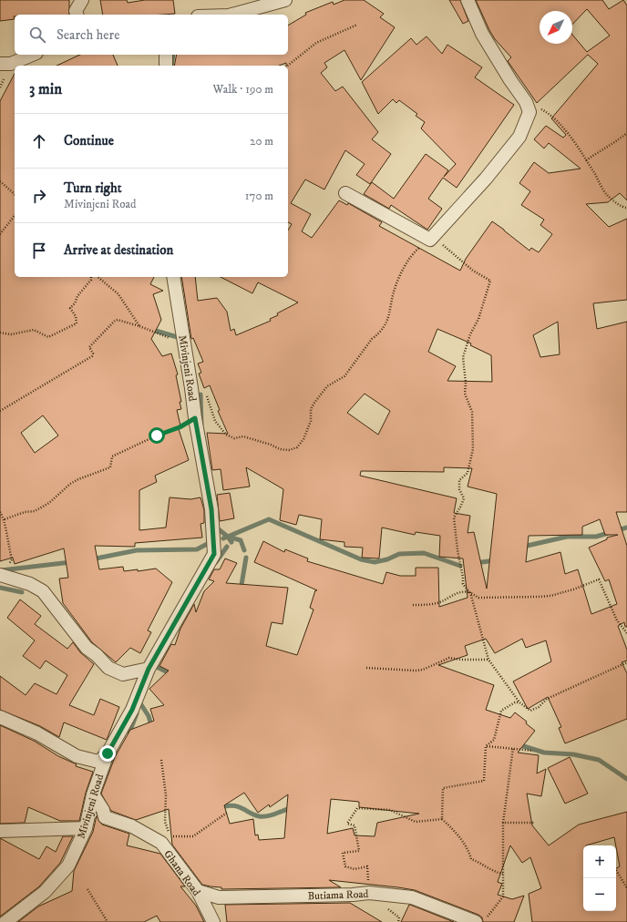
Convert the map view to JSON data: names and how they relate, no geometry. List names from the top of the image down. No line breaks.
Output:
{"streets":{"street":["Mivinjeni Road","Ghana Road","Butiama Road"]},"crossings":[["Mivinjeni Road","Ghana Road"],["Ghana Road","Butiama Road"]],"north":"bottom left","page":{"search":"Search here","heading":["3 min","Walk · 190 m"],"list":[["Continue","20 m"],["Turn right","Mivinjeni Road","170 m"],"Arrive at destination"],"map_buttons":["+","−"]}}
